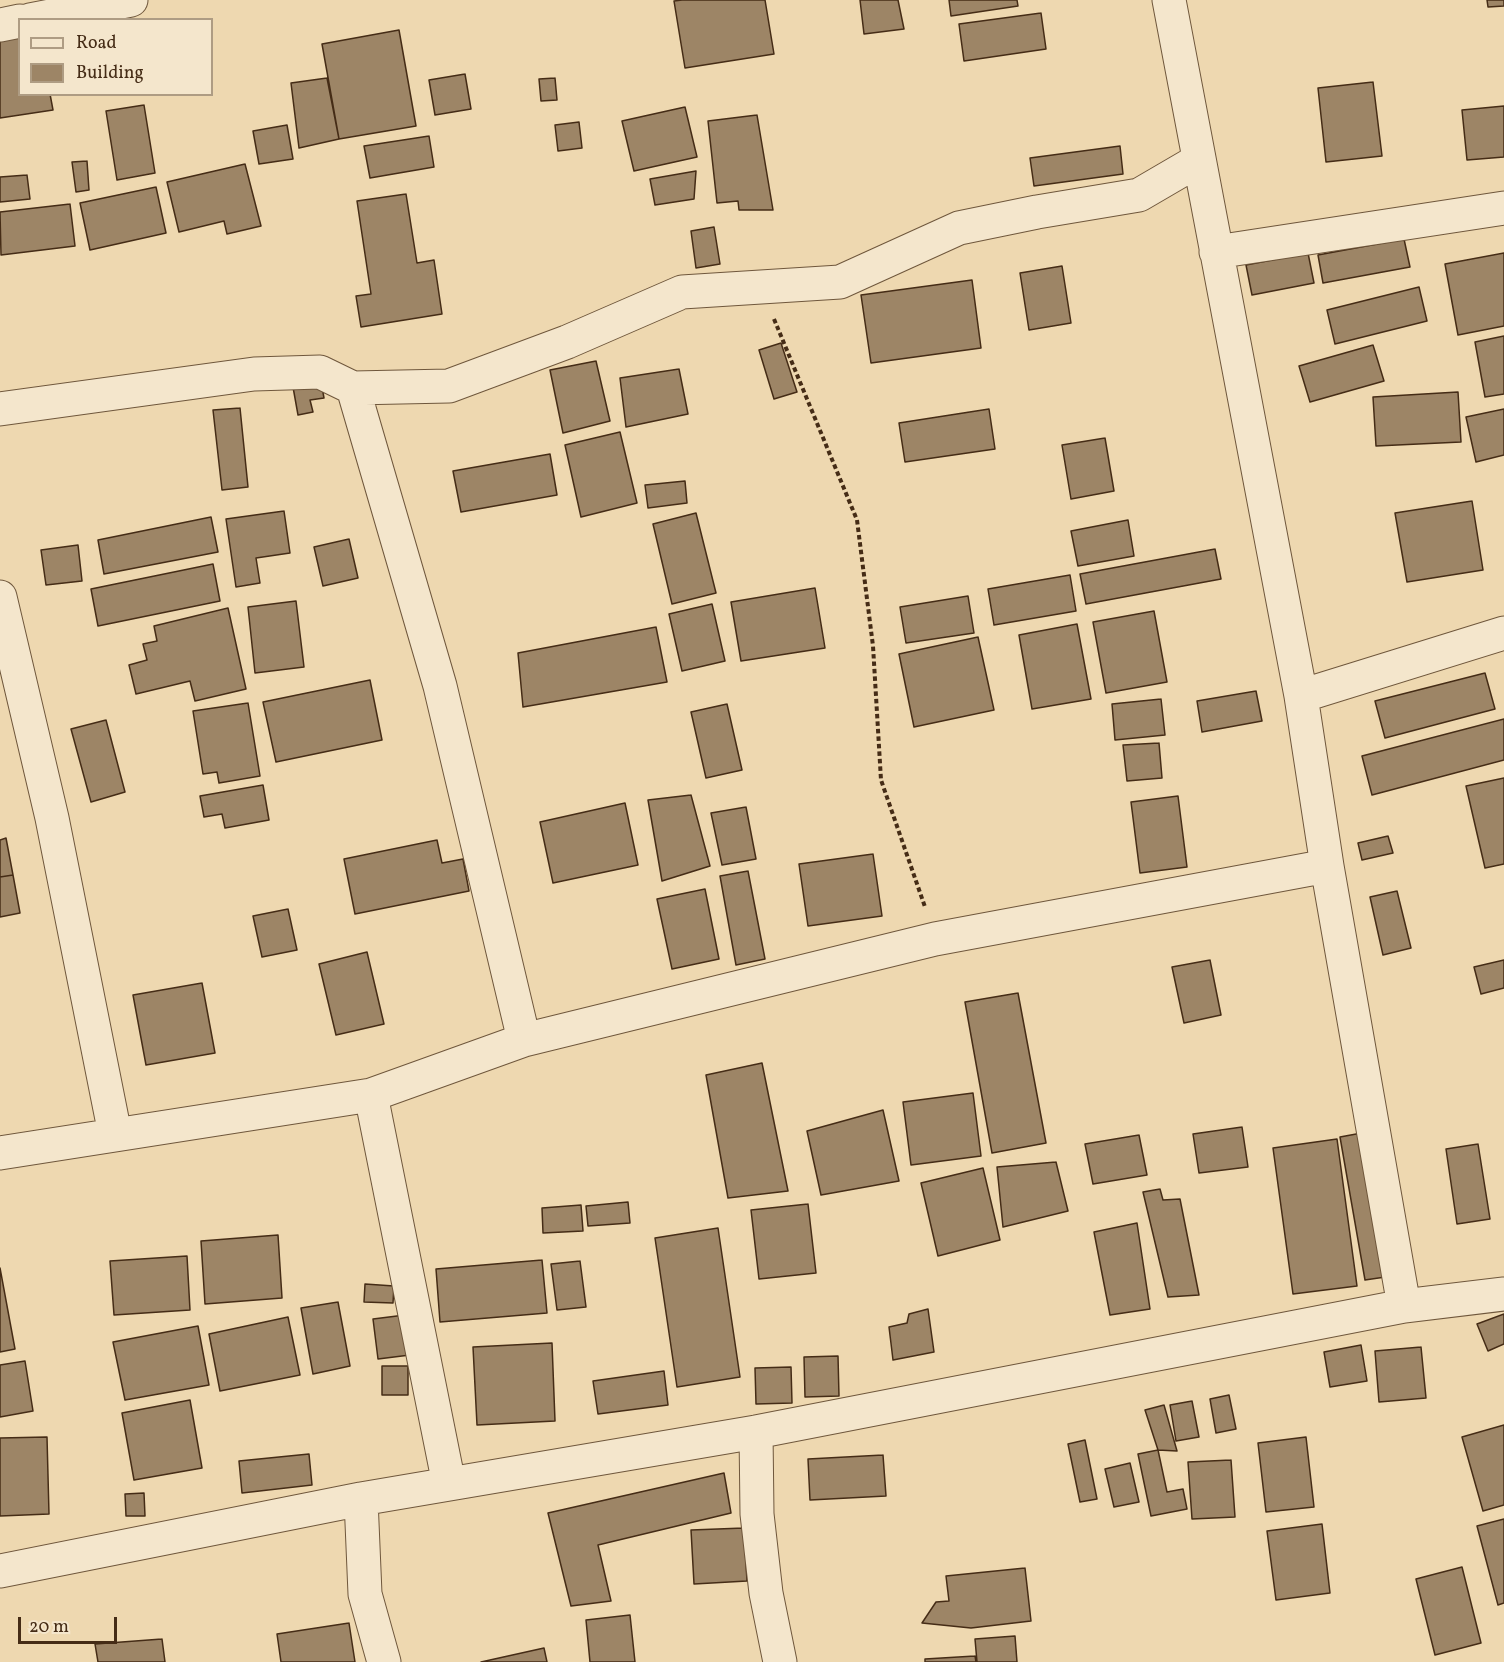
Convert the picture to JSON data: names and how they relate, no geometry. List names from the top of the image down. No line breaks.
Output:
{"legend":["Road","Building"],"scale_bar":"20 m"}
